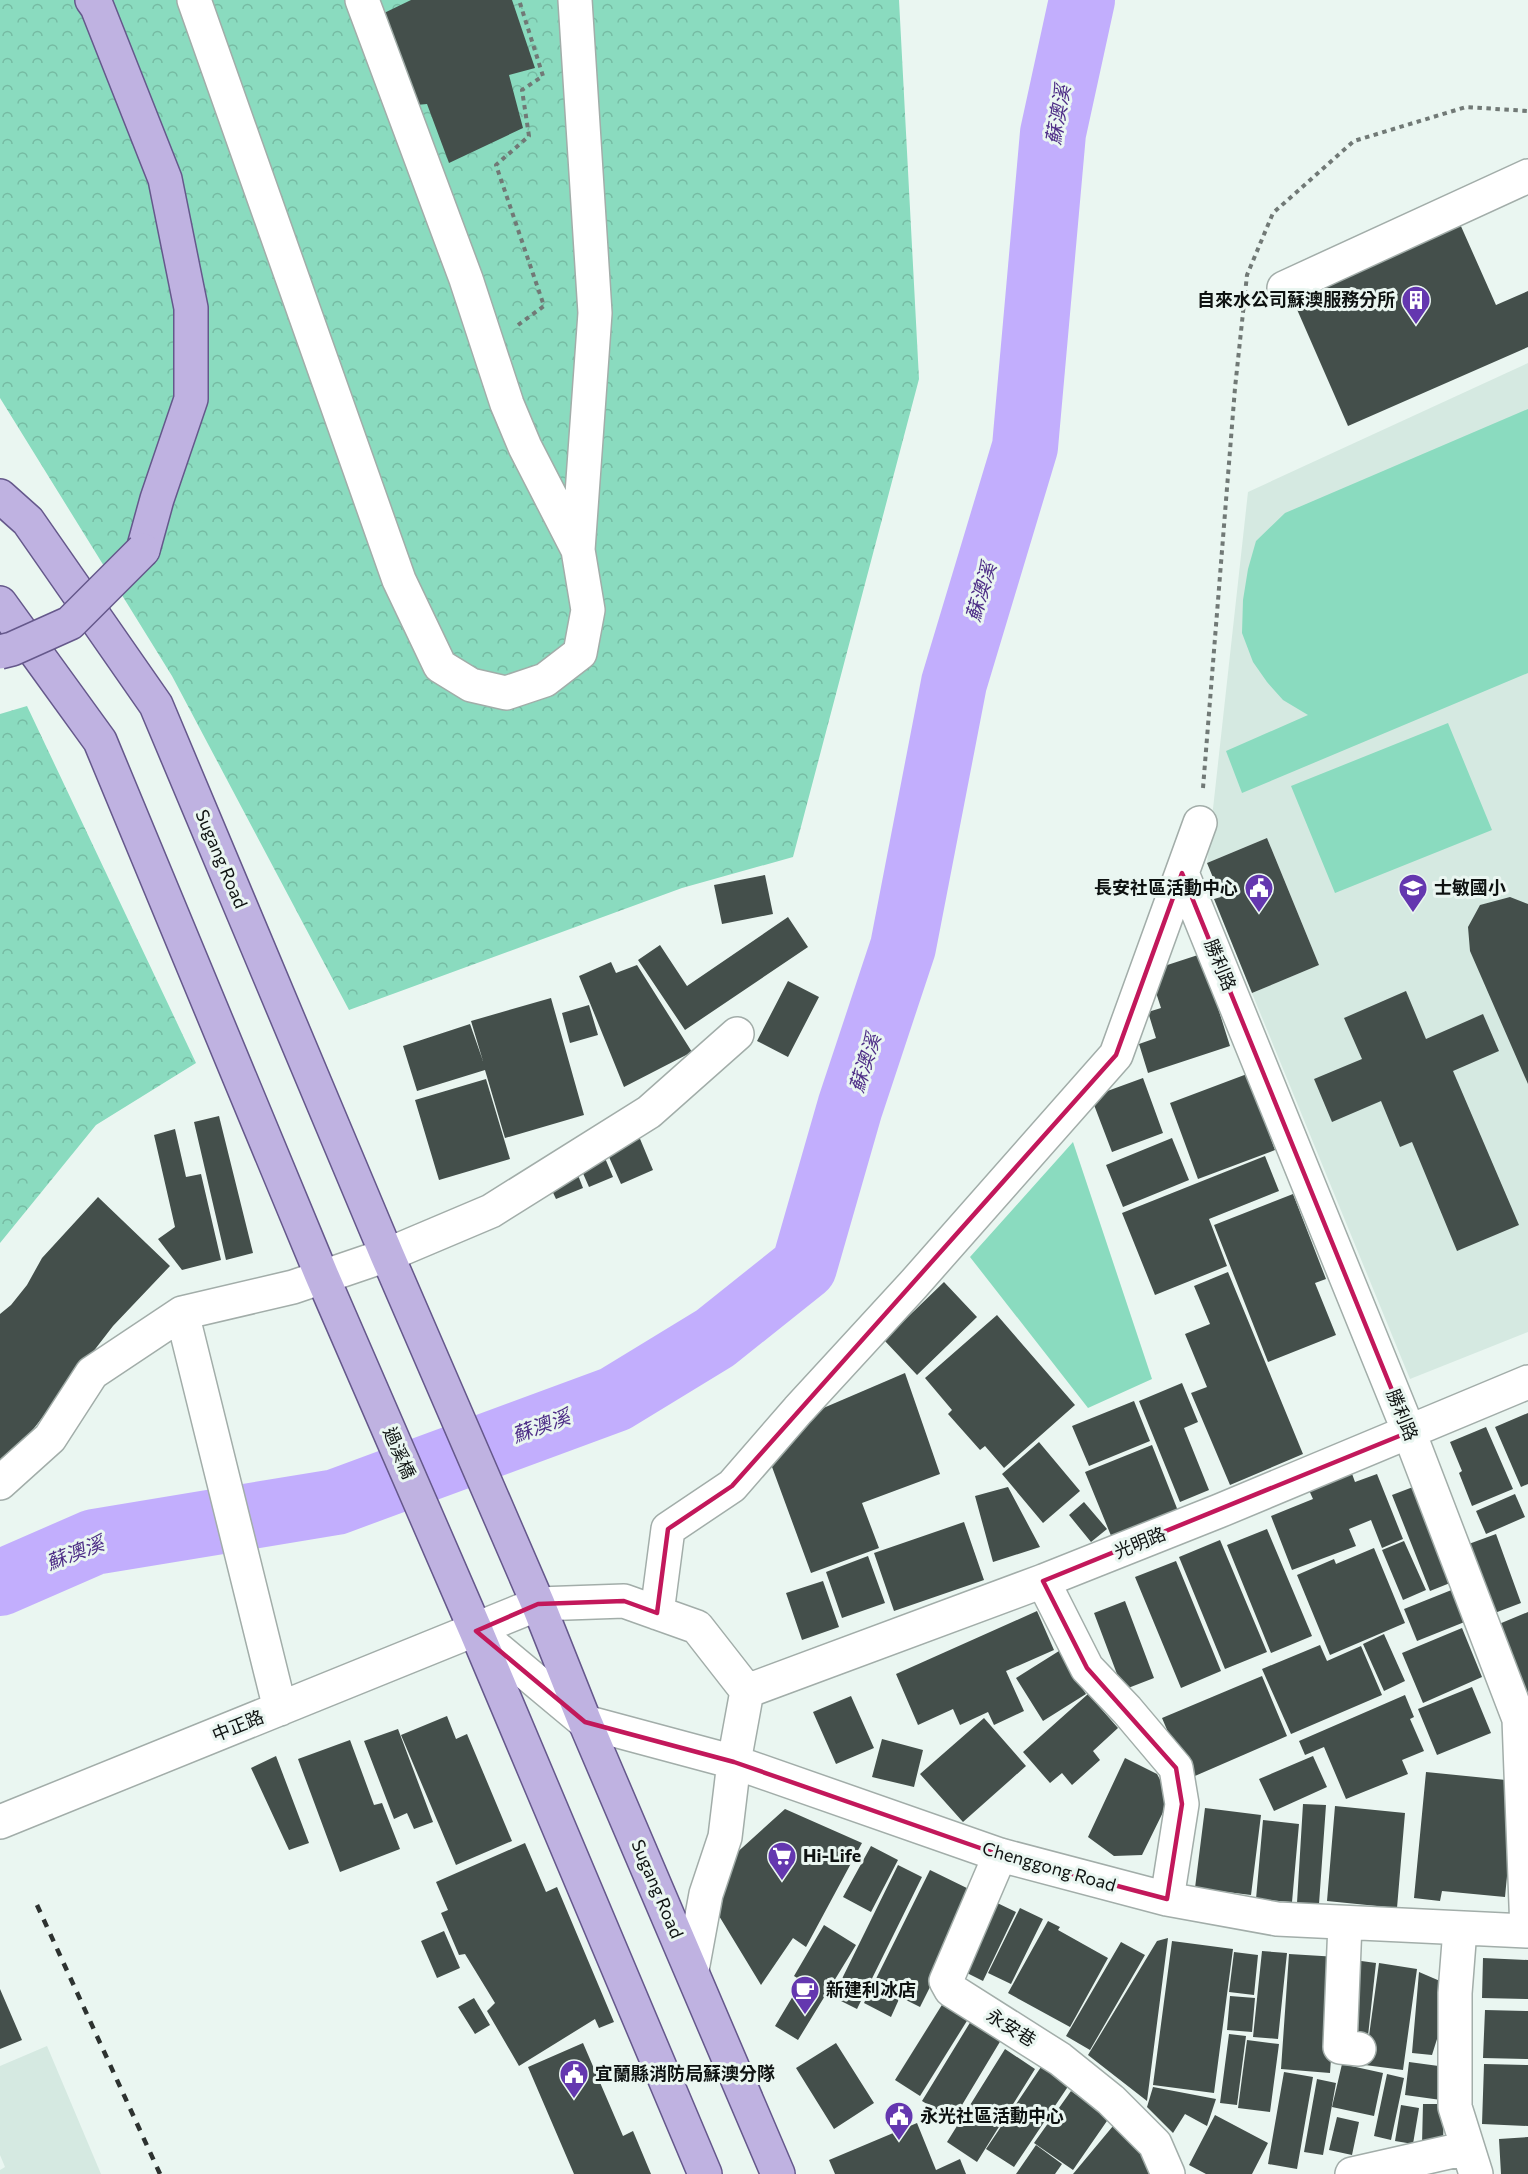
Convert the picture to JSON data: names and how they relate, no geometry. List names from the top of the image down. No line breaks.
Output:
{"streets":{"main road":["Sugang Road","過溪橋"],"street":["勝利路","光明路","中正路","Chenggong Road","永安巷"]},"crossings":[["Sugang Road","中正路"],["Sugang Road","Chenggong Road"],["勝利路","光明路"],["勝利路","Chenggong Road"],["過溪橋","中正路"],["Chenggong Road","永安巷"]],"water":["蘇澳溪"],"places":{"building":["自來水公司蘇澳服務分所"],"public building":["長安社區活動中心","宜蘭縣消防局蘇澳分隊","永光社區活動中心"],"school or university":["士敏國小"],"supermarket":["Hi-Life"],"cafe":["新建利冰店"]}}
